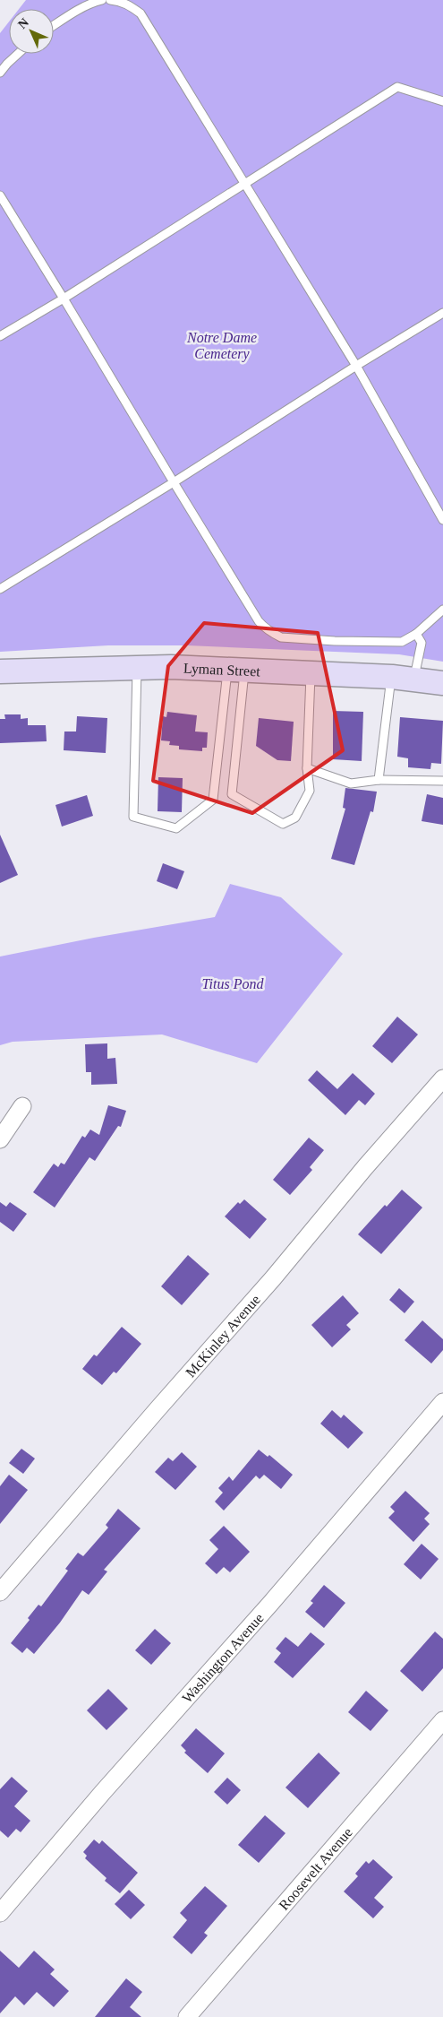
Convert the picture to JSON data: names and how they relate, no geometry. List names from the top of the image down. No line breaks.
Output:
{"streets":{"main road":["Lyman Street"],"street":["McKinley Avenue","Washington Avenue","Roosevelt Avenue"]},"parks":["Notre Dame Cemetery","Titus Pond"],"north":"top left"}
